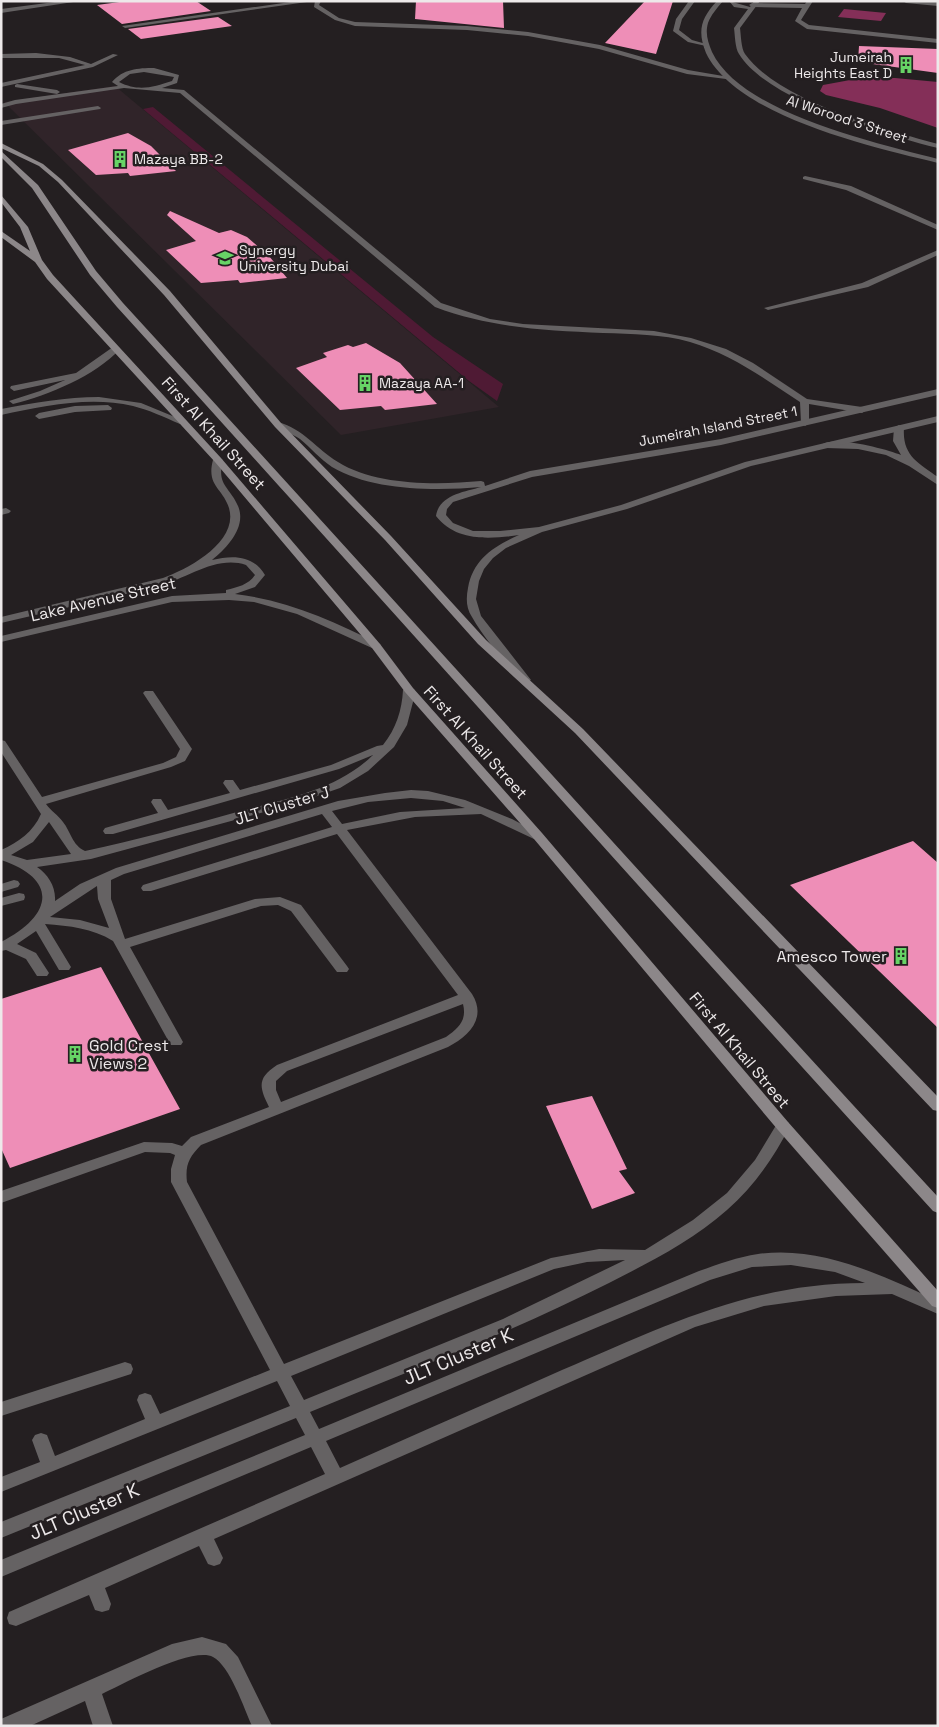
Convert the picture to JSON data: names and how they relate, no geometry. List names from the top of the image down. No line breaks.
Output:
{"streets":{"main road":["First Al Khail Street"],"street":["Al Worood 3 Street","Jumeirah Island Street 1","Lake Avenue Street","JLT Cluster J","JLT Cluster K"]},"crossings":[["First Al Khail Street","Lake Avenue Street"],["First Al Khail Street","JLT Cluster J"],["First Al Khail Street","JLT Cluster K"]],"places":{"building":["Jumeirah Heights East D","Mazaya BB-2","Mazaya AA-1","Amesco Tower","Gold Crest Views 2"],"school or university":["Synergy University Dubai"]}}
